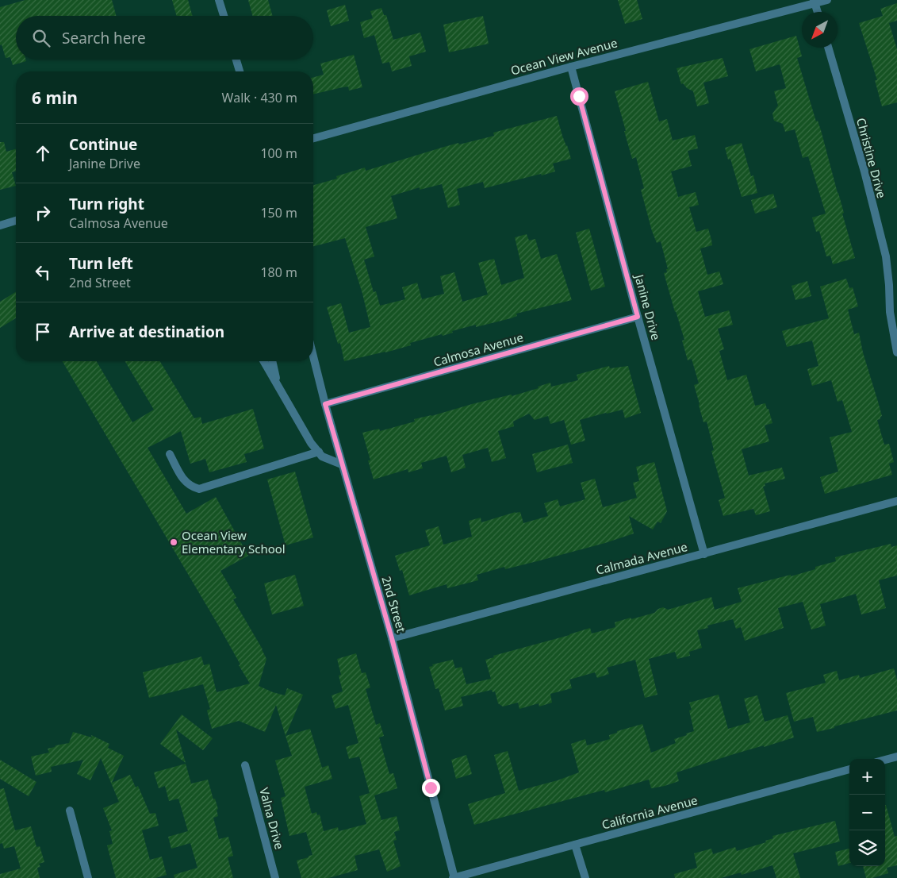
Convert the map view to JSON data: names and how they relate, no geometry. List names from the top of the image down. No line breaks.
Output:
{"streets":{"street":["Ocean View Avenue","Christine Drive","Janine Drive","Calmosa Avenue","Calmada Avenue","2nd Street","California Avenue","Valna Drive"]},"crossings":[["Ocean View Avenue","Janine Drive"],["Janine Drive","Calmosa Avenue"],["Janine Drive","Calmada Avenue"],["Calmosa Avenue","2nd Street"],["Calmada Avenue","2nd Street"],["2nd Street","California Avenue"]],"places":["Ocean View Elementary School"],"north":"bottom left","page":{"search":"Search here","heading":["6 min","Walk · 430 m"],"list":[["Continue","Janine Drive","100 m"],["Turn right","Calmosa Avenue","150 m"],["Turn left","2nd Street","180 m"],"Arrive at destination"],"map_buttons":["+","−"]}}
